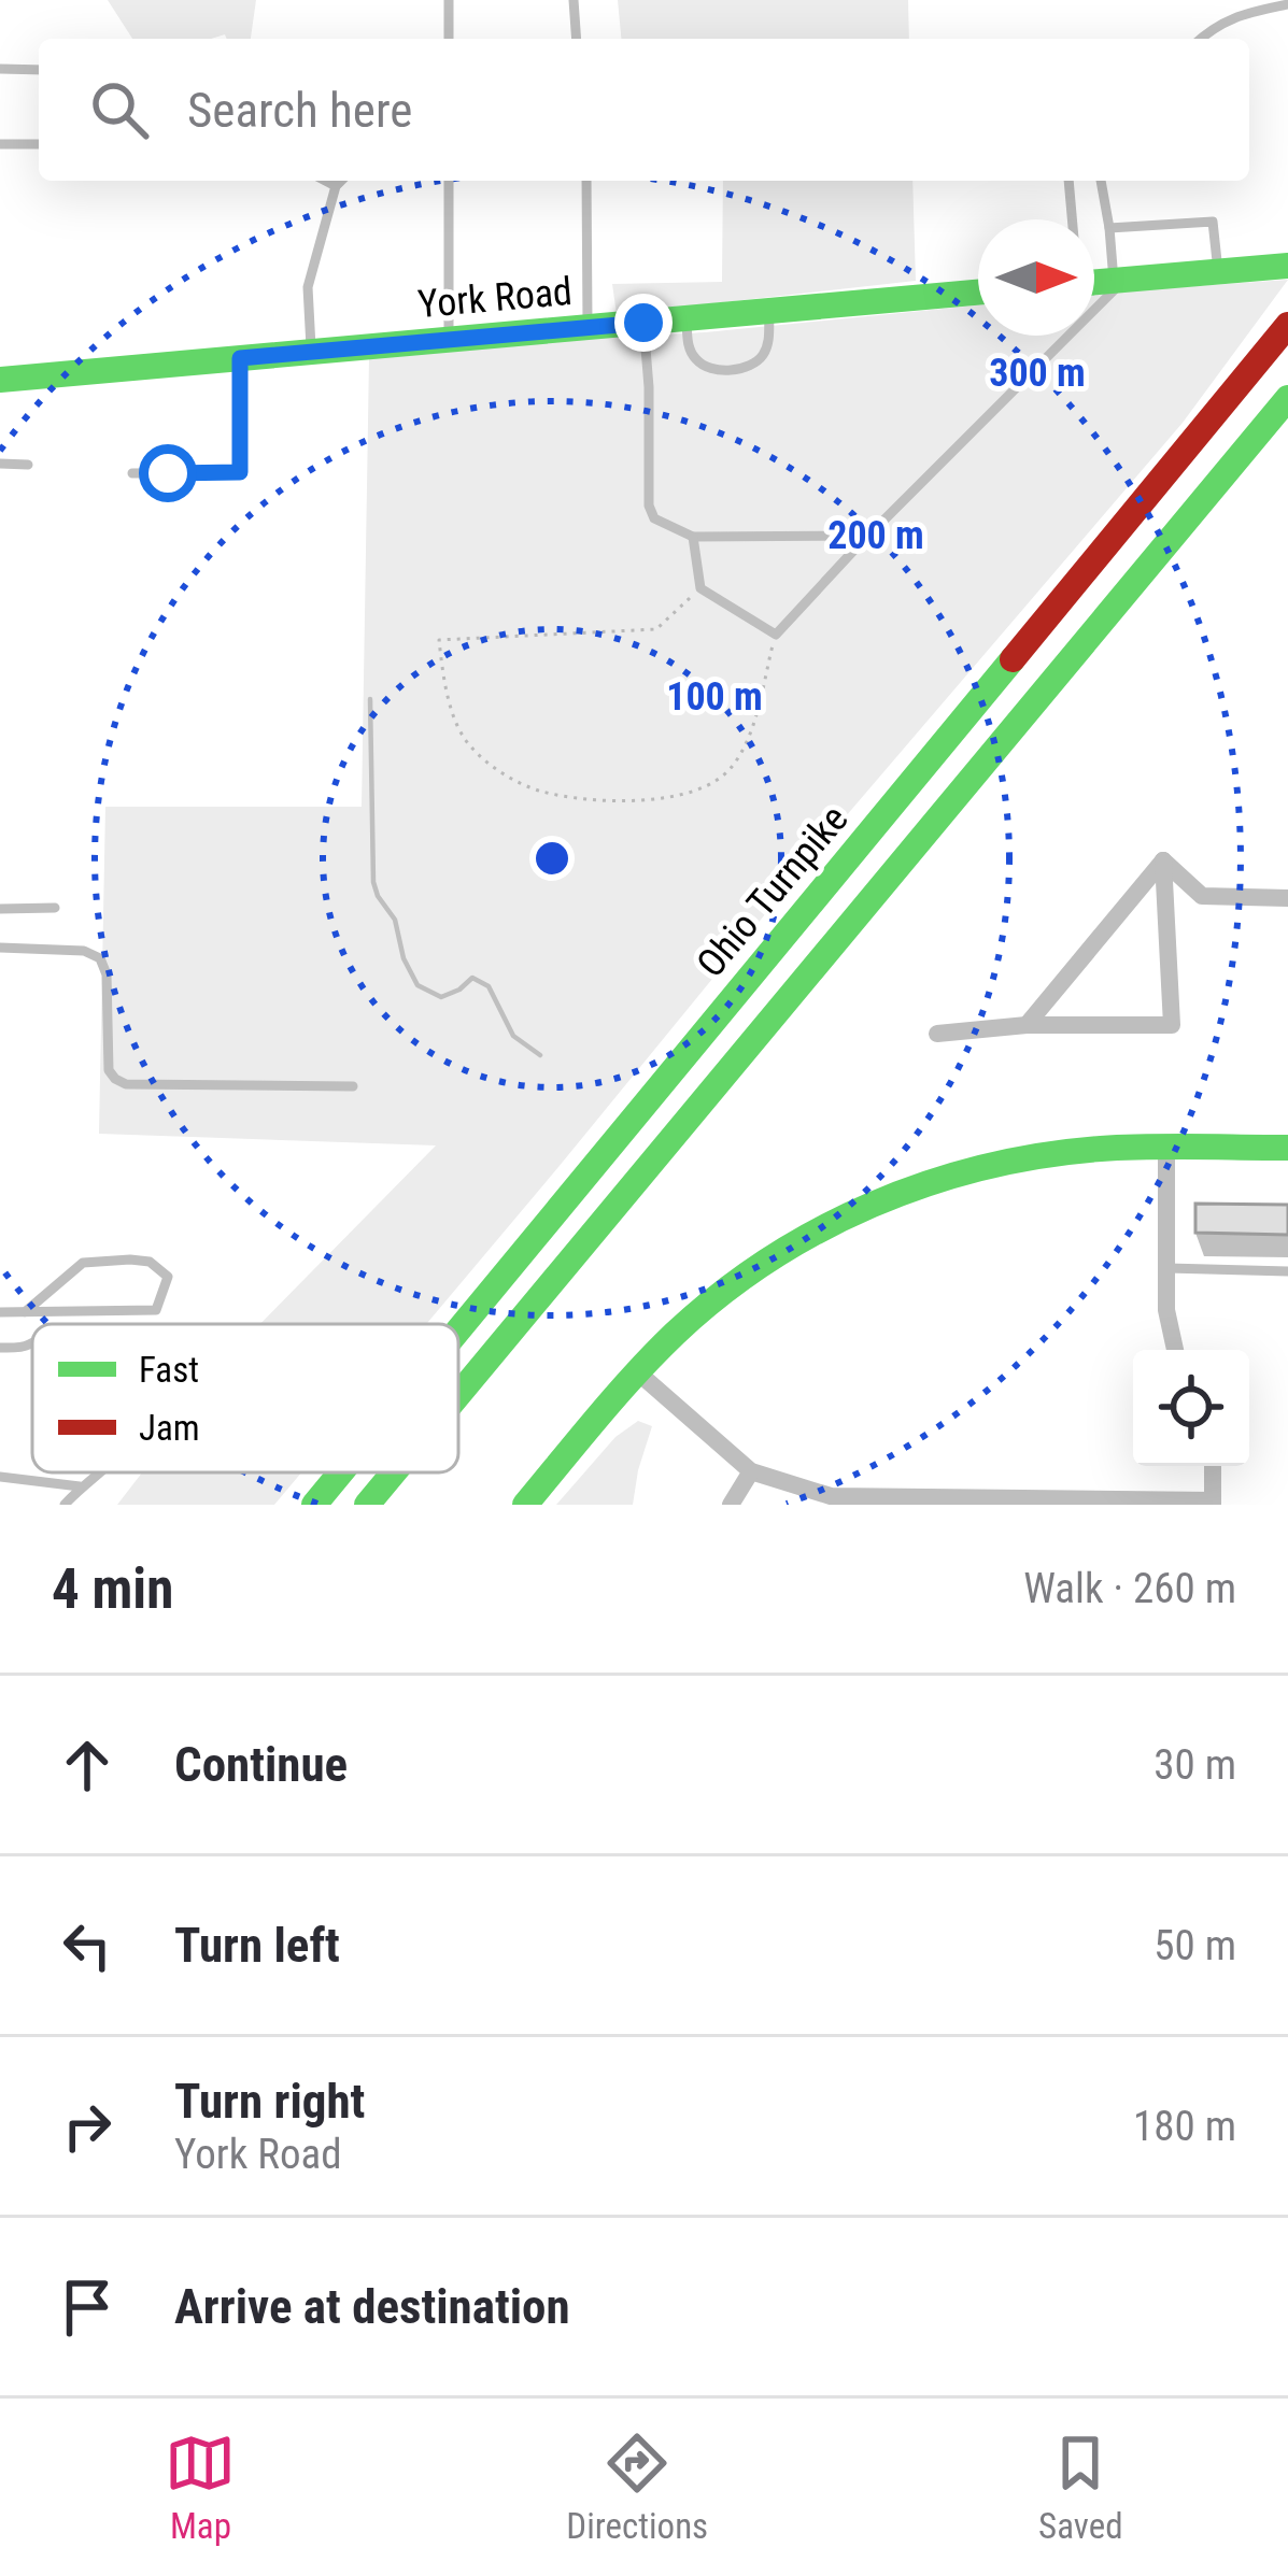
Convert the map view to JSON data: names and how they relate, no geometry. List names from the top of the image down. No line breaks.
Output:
{"streets":{"main road":["York Road","Ohio Turnpike"]},"legend":["Fast","Jam"],"north":"right","page":{"search":"Search here","heading":["4 min","Walk · 260 m"],"list":[["Continue","30 m"],["Turn left","50 m"],["Turn right","York Road","180 m"],"Arrive at destination"],"nav":["Map","Directions","Saved"]},"rings":["300 m","200 m","100 m"]}
